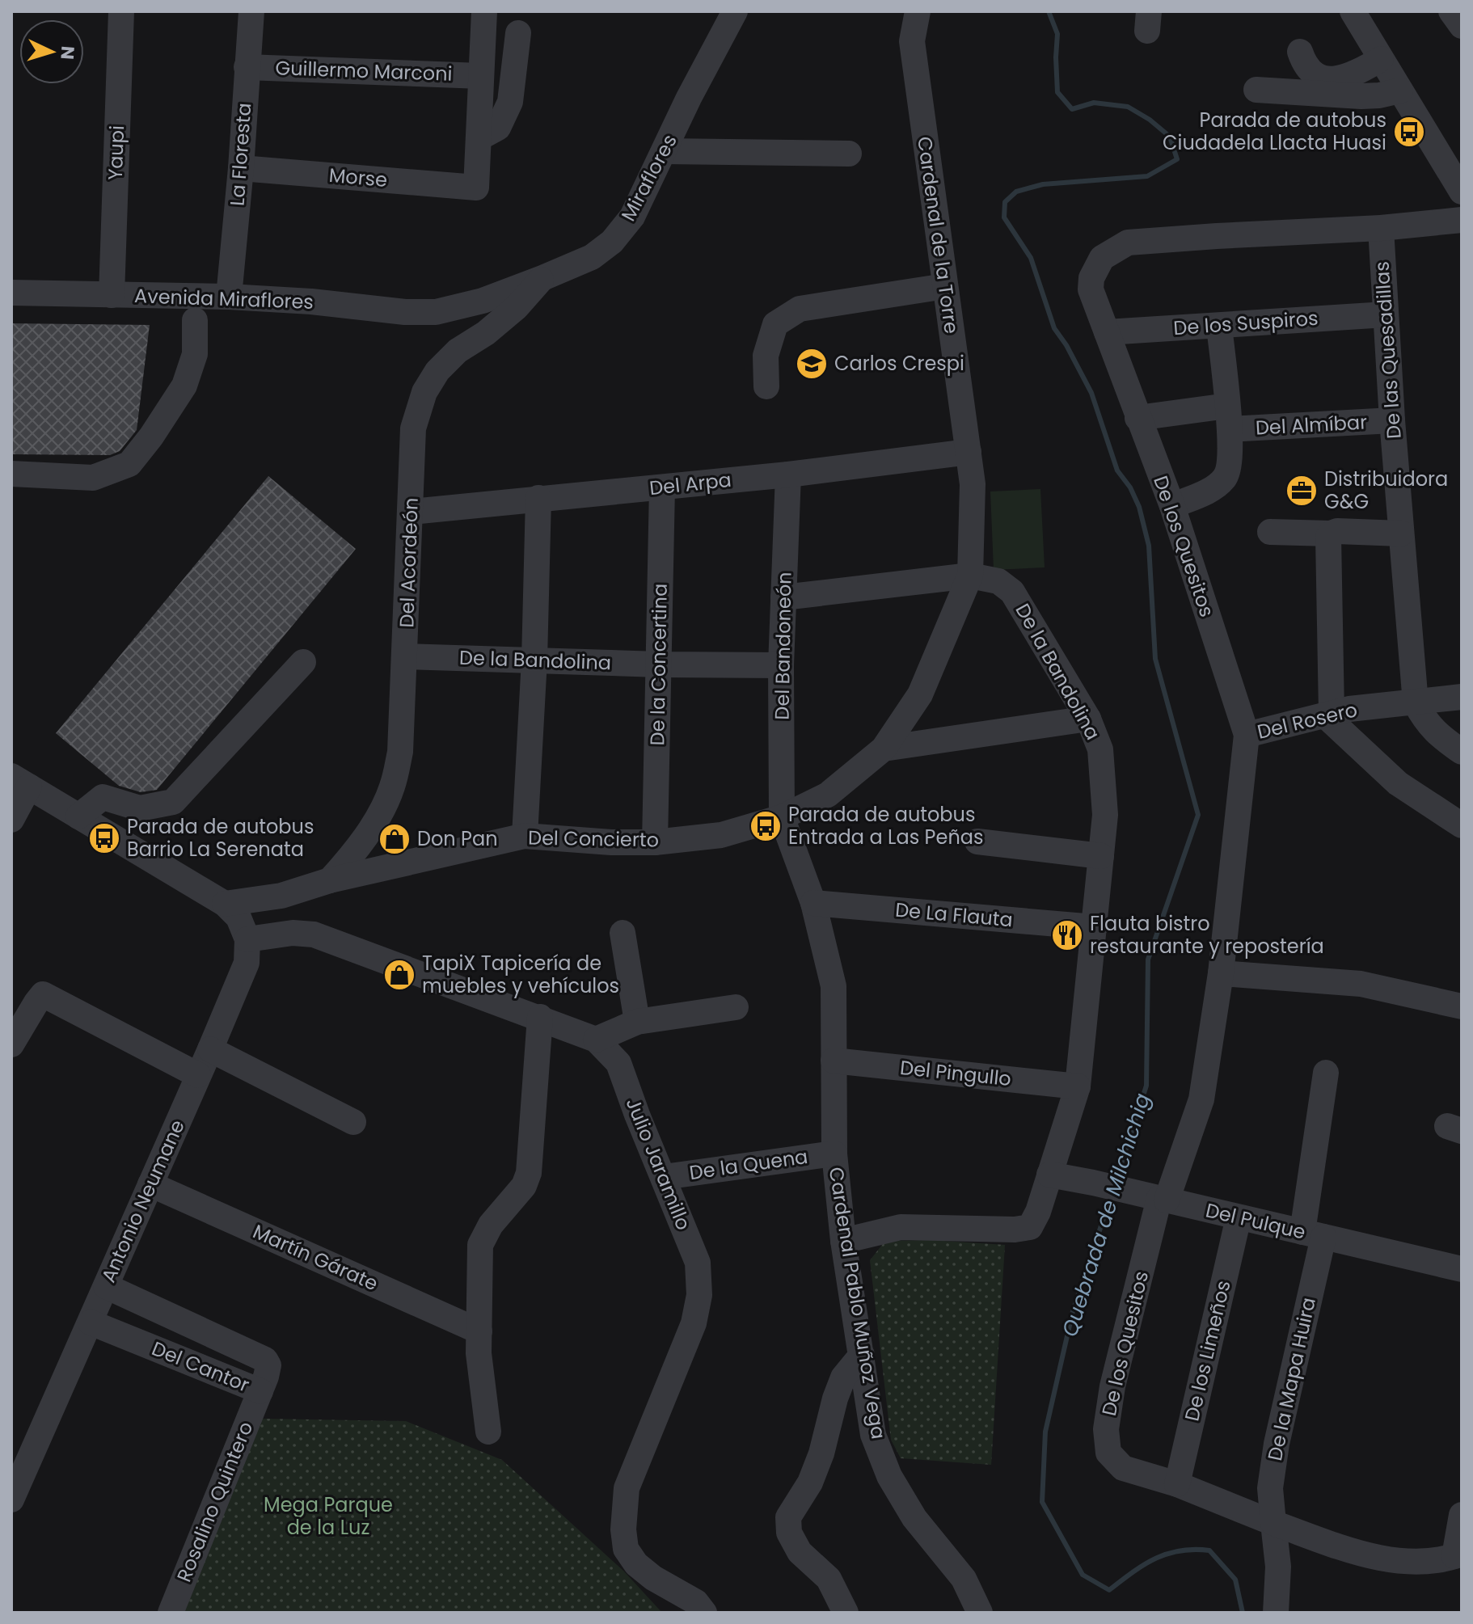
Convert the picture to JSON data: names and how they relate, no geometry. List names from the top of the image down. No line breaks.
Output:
{"streets":{"street":["Guillermo Marconi","Yaupi","La Floresta","Morse","Miraflores","Cardenal de la Torre","Avenida Miraflores","De los Suspiros","De las Quesadillas","Del Almíbar","Del Arpa","De los Quesitos","Del Acordeón","Del Bandoneón","De la Bandolina","De la Concertina","Del Rosero","Del Concierto","De La Flauta","Del Pingullo","Julio Jaramillo","De la Quena","Antonio Neumane","Del Pulque","Martín Gárate","Cardenal Pablo Muñoz Vega","De los Limeños","Del Cantor","De la Mapa Huira","Rosalino Quintero"]},"crossings":[["Guillermo Marconi","La Floresta"],["Yaupi","Avenida Miraflores"],["La Floresta","Morse"],["La Floresta","Avenida Miraflores"],["Miraflores","Avenida Miraflores"],["Miraflores","Del Acordeón"],["Cardenal de la Torre","Del Arpa"],["Cardenal de la Torre","De la Bandolina"],["Cardenal de la Torre","Del Concierto"],["De los Suspiros","De las Quesadillas"],["De los Suspiros","De los Quesitos"],["De las Quesadillas","Del Almíbar"],["De las Quesadillas","De los Quesitos"],["De las Quesadillas","Del Rosero"],["Del Almíbar","De los Quesitos"],["Del Arpa","Del Acordeón"],["Del Arpa","Del Bandoneón"],["Del Arpa","De la Concertina"],["De los Quesitos","Del Rosero"],["De los Quesitos","Del Pulque"],["De los Quesitos","De los Limeños"],["De los Quesitos","De la Mapa Huira"],["Del Acordeón","De la Bandolina"],["Del Acordeón","Del Concierto"],["Del Bandoneón","De la Bandolina"],["Del Bandoneón","Del Concierto"],["Del Bandoneón","Cardenal Pablo Muñoz Vega"],["De la Bandolina","De la Concertina"],["De la Bandolina","Del Concierto"],["De la Bandolina","De La Flauta"],["De la Bandolina","Del Pingullo"],["De la Bandolina","Del Pulque"],["De la Bandolina","Cardenal Pablo Muñoz Vega"],["De la Concertina","Del Concierto"],["Del Concierto","Cardenal Pablo Muñoz Vega"],["De La Flauta","Cardenal Pablo Muñoz Vega"],["Del Pingullo","Cardenal Pablo Muñoz Vega"],["Julio Jaramillo","De la Quena"],["Julio Jaramillo","Antonio Neumane"],["De la Quena","Cardenal Pablo Muñoz Vega"],["Antonio Neumane","Martín Gárate"],["Antonio Neumane","Del Cantor"],["Del Pulque","De los Limeños"],["Del Pulque","De la Mapa Huira"],["Del Cantor","Rosalino Quintero"]],"water":["Quebrada de Milchichig"],"parks":["Mega Parque de la Luz"],"places":{"bus stop":["Parada de autobus Ciudadela Llacta Huasi","Parada de autobus Entrada a Las Peñas","Parada de autobus Barrio La Serenata"],"school or university":["Carlos Crespi"],"office":["Distribuidora G&G"],"shop":["Don Pan","TapiX Tapicería de muebles y vehículos"],"restaurant":["Flauta bistro restaurante y repostería"]},"north":"right"}
